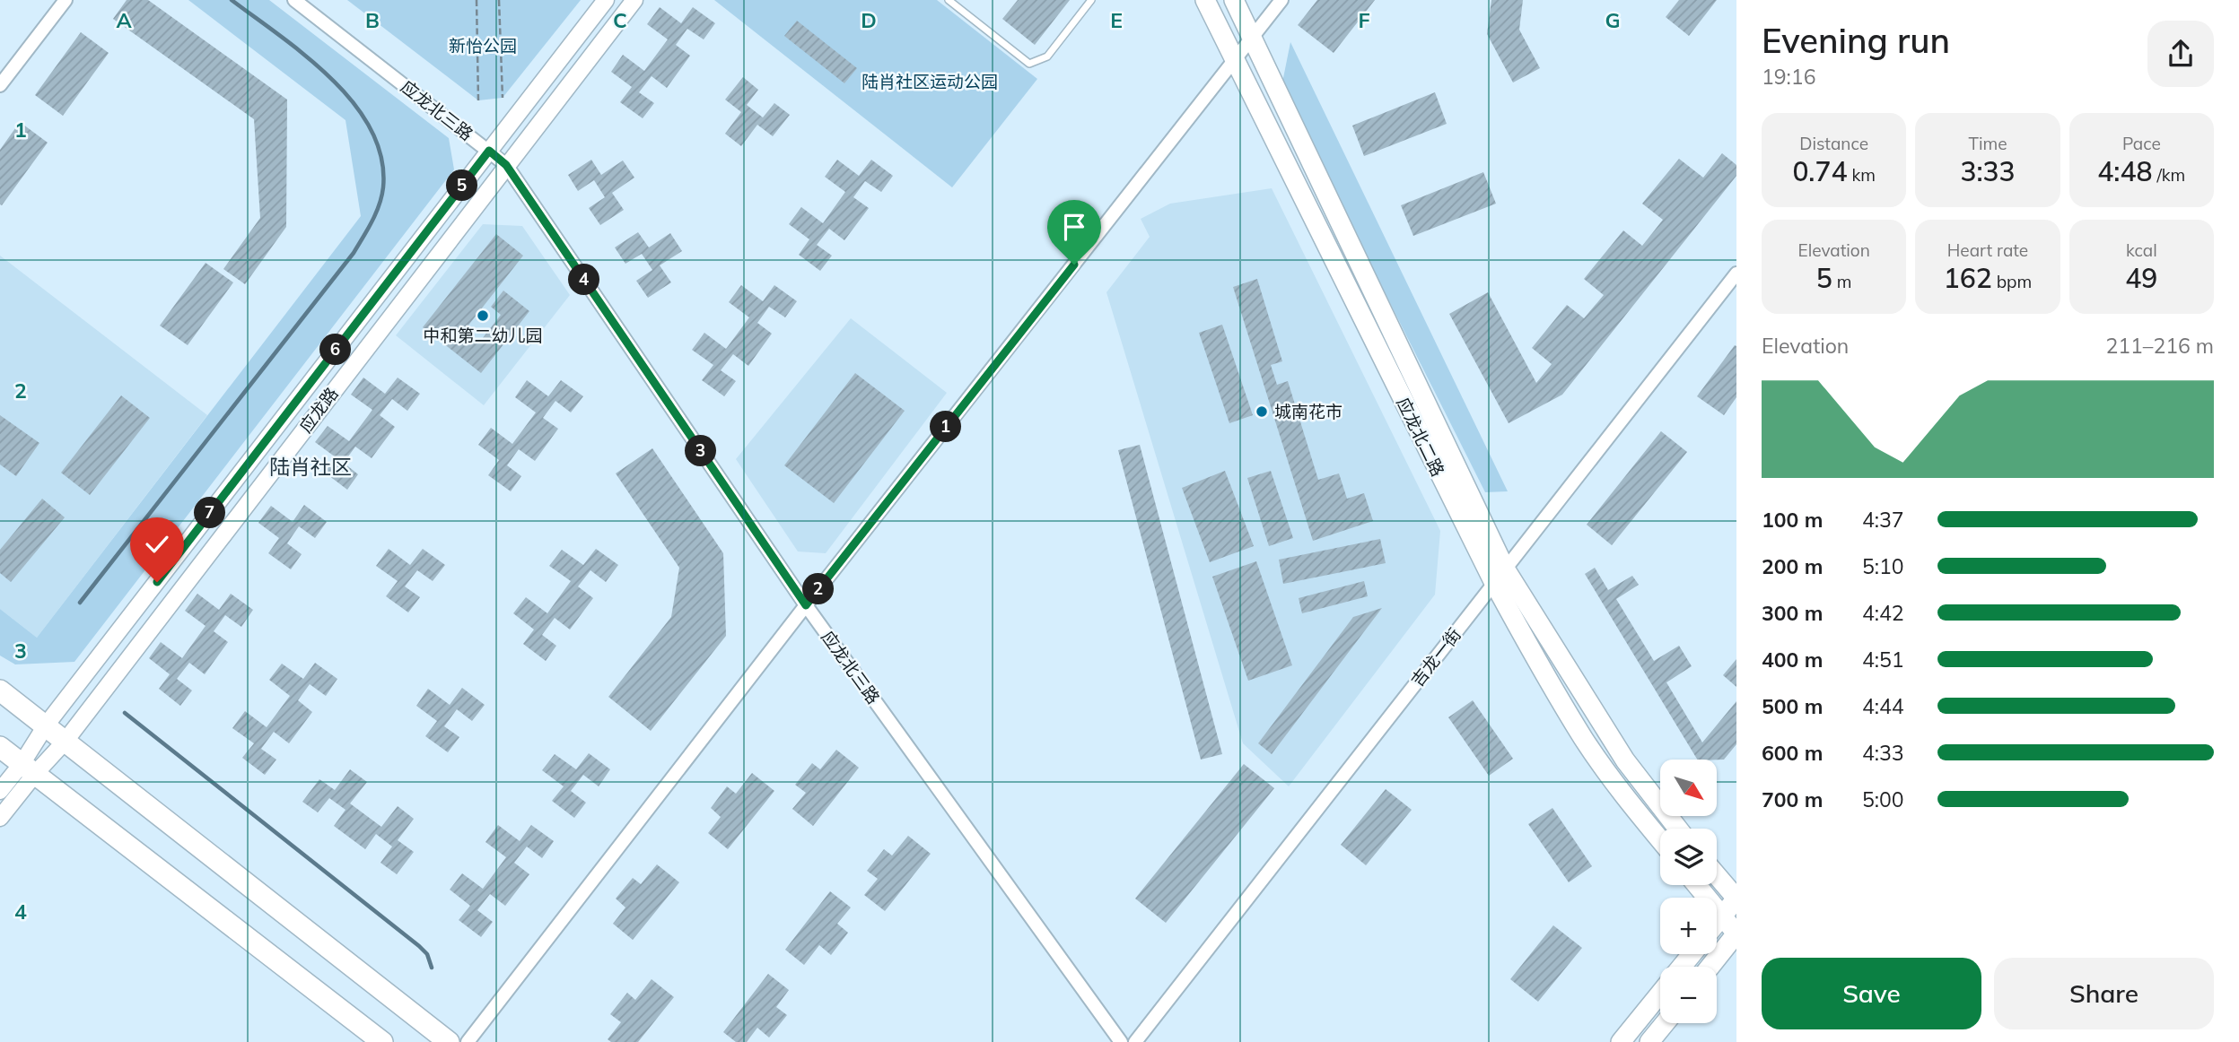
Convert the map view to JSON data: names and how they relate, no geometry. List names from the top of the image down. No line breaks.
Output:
{"streets":{"main road":["应龙北二路"],"street":["应龙北三路","应龙路","吉龙一街"]},"crossings":[["应龙北三路","应龙路"],["应龙北二路","吉龙一街"]],"districts":["陆肖社区"],"parks":["新怡公园","陆肖社区运动公园"],"places":["中和第二幼儿园","城南花市"],"north":"bottom right","page":{"heading":["Evening run","19:16"],"stats":[["Distance","0.74 km"],["Time","3:33"],["Pace","4:48 /km"],["Elevation","5 m"],["Heart rate","162 bpm"],["kcal","49"]],"pins":["5","4","6","1","3","7","2"],"chart":["Elevation","211–216 m"],"list":[{"name":"100 m","note":"4:37"},{"name":"200 m","note":"5:10"},{"name":"300 m","note":"4:42"},{"name":"400 m","note":"4:51"},{"name":"500 m","note":"4:44"},{"name":"600 m","note":"4:33"},{"name":"700 m","note":"5:00"}],"map_buttons":["+","−"],"buttons":["Save","Share"]},"grid":{"columns":["A","B","C","D","E","F","G"],"rows":["1","2","3","4"]}}
